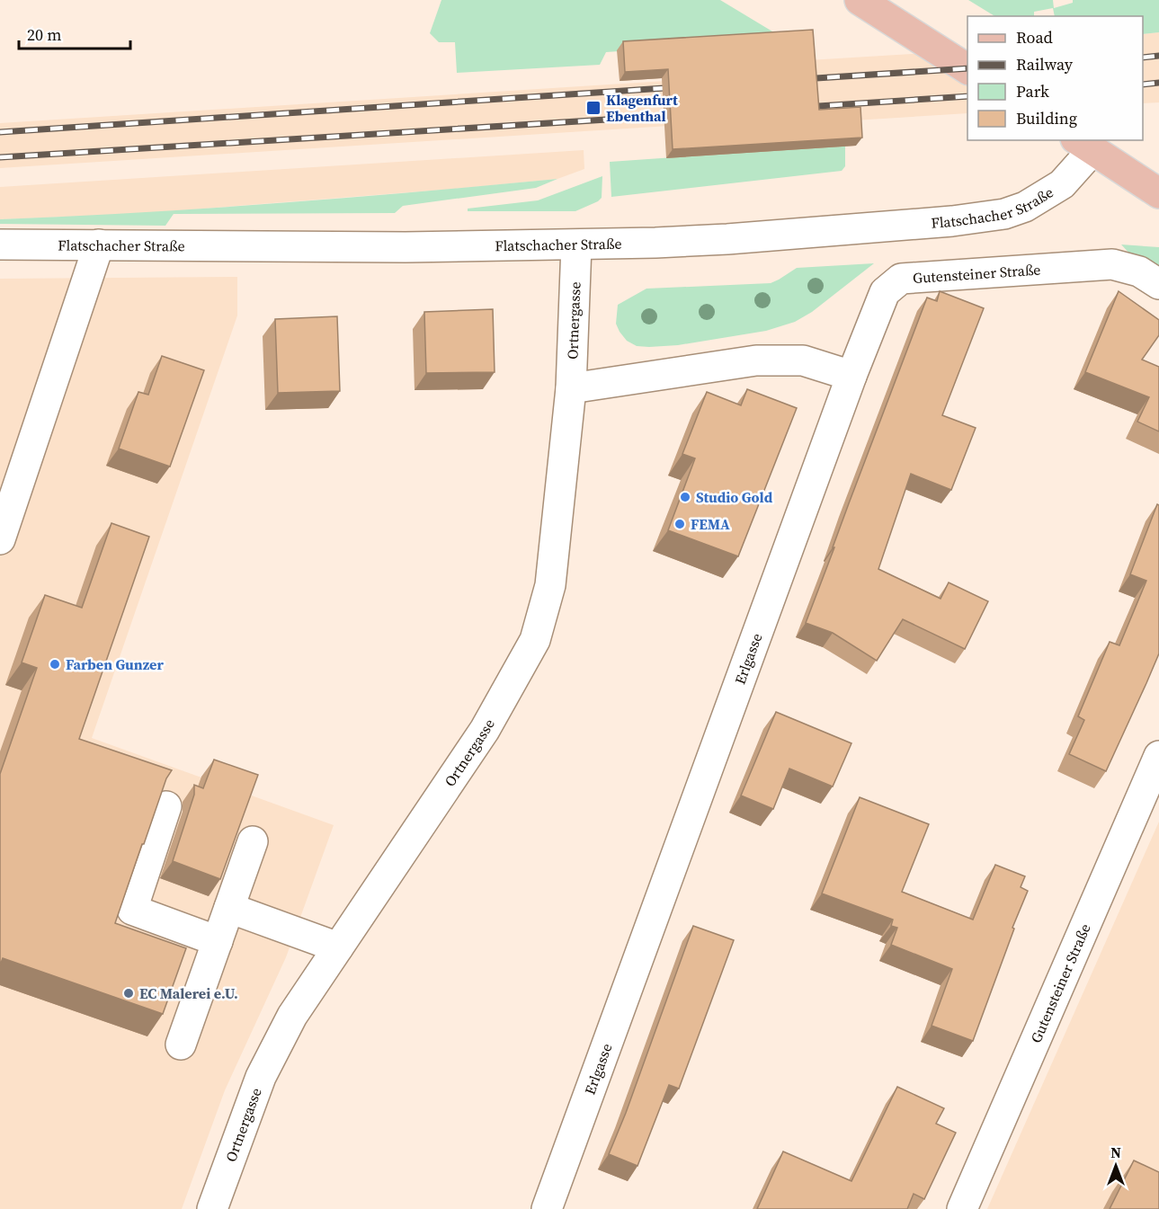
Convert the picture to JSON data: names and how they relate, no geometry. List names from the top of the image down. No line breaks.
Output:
{"streets":{"street":["Flatschacher Straße","Gutensteiner Straße","Ortnergasse","Erlgasse"]},"crossings":[["Flatschacher Straße","Ortnergasse"],["Gutensteiner Straße","Erlgasse"]],"places":{"transit":["Klagenfurt Ebenthal"],"other":["Studio Gold","FEMA","Farben Gunzer","EC Malerei e.U."]},"legend":["Road","Railway","Park","Building"],"scale_bar":"20 m","north":"top"}
